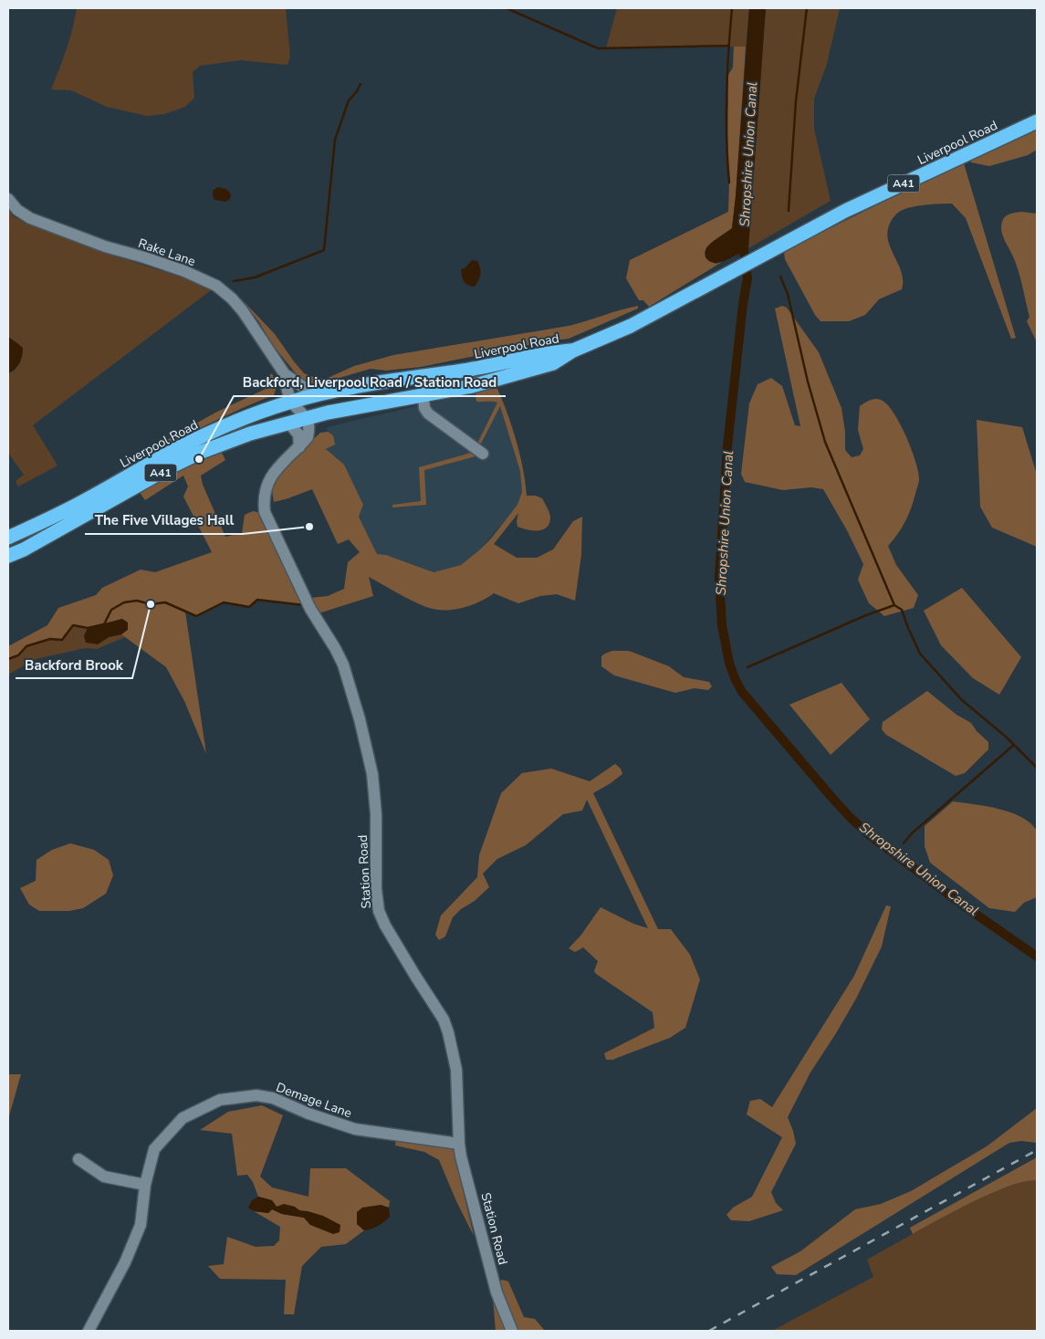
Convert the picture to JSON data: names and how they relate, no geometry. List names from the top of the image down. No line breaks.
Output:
{"streets":{"highway":["Liverpool Road","A41"],"street":["Rake Lane","Station Road","Demage Lane"]},"crossings":[["Liverpool Road","Rake Lane"],["Liverpool Road","Station Road"],["Station Road","Demage Lane"]],"water":["Shropshire Union Canal"],"places":["Backford, Liverpool Road / Station Road","The Five Villages Hall","Backford Brook"]}
